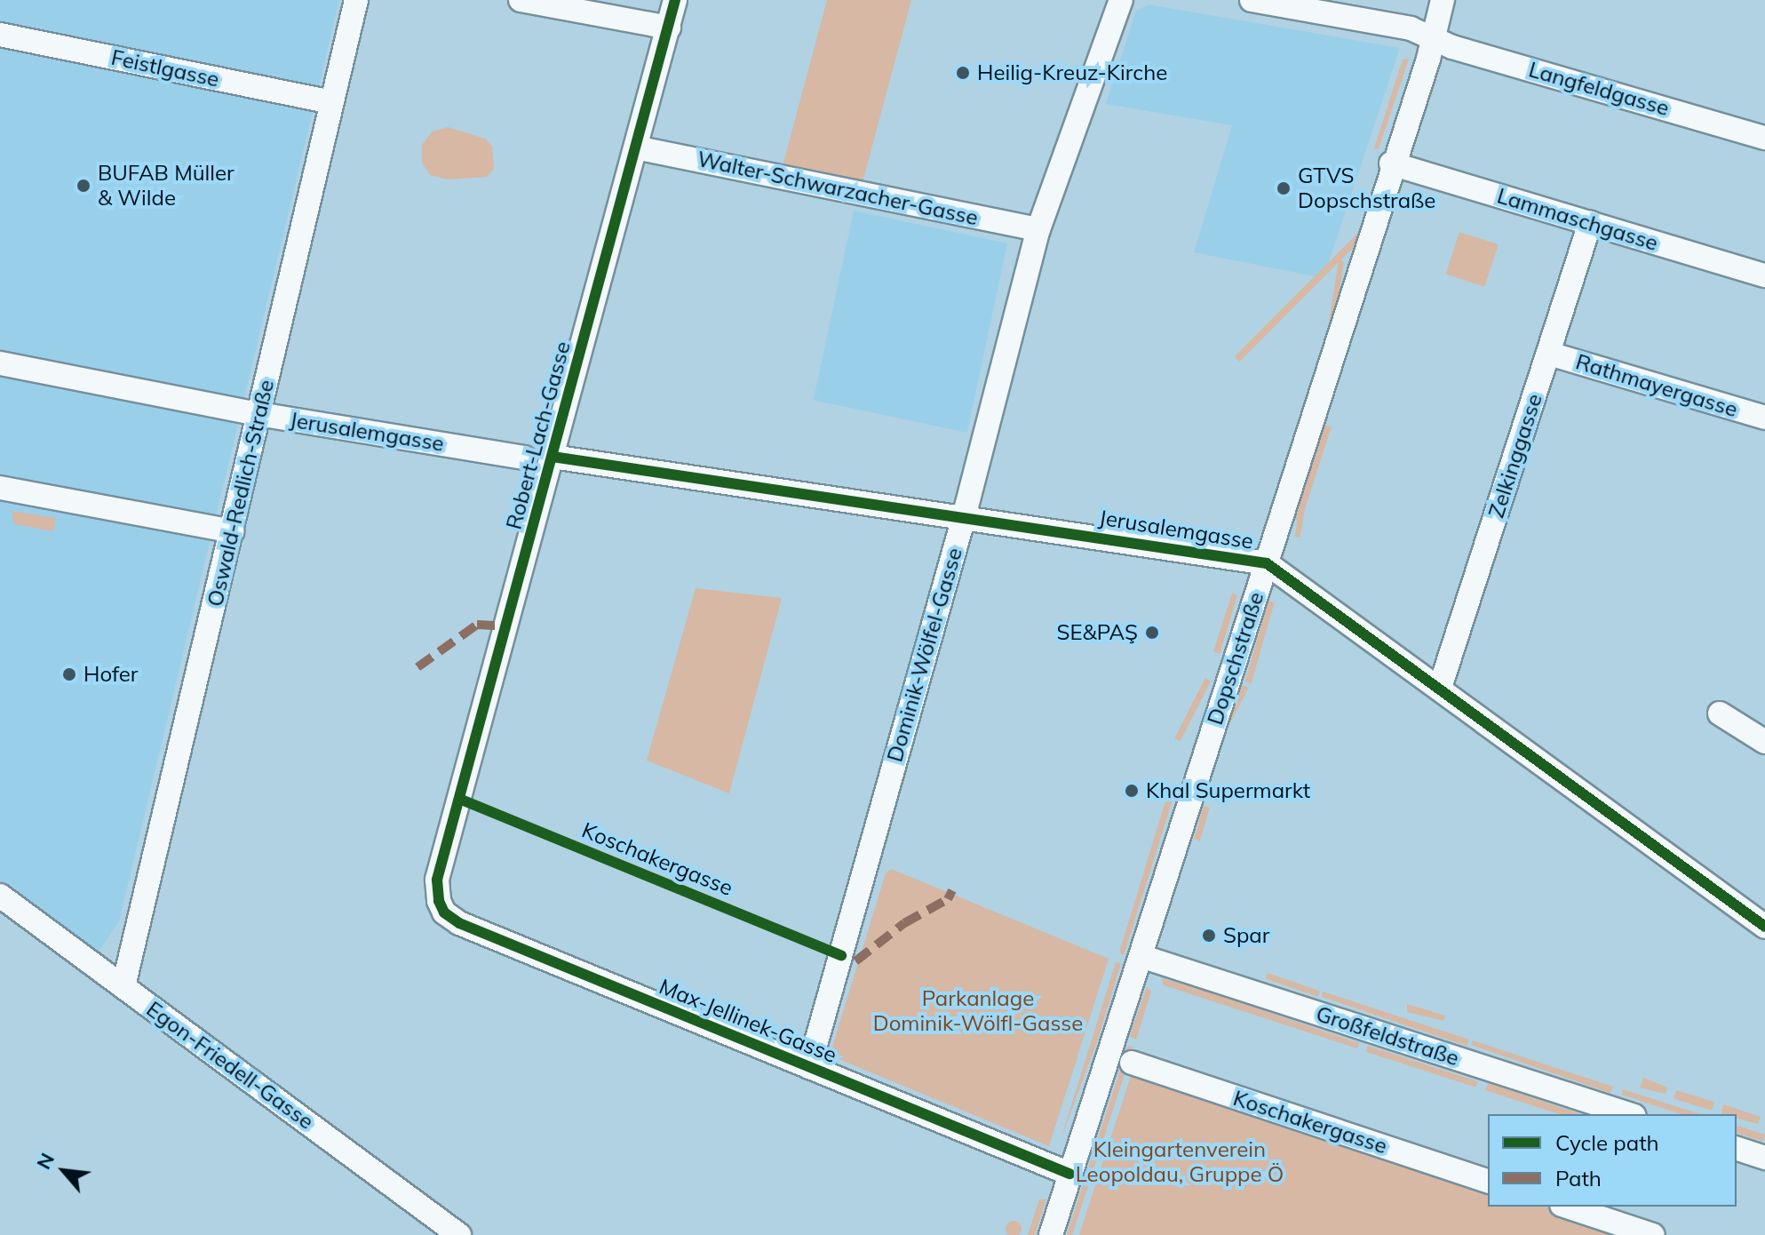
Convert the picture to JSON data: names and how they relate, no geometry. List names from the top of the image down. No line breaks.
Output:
{"streets":{"street":["Feistlgasse","Langfeldgasse","Walter-Schwarzacher-Gasse","Lammaschgasse","Rathmayergasse","Jerusalemgasse","Robert-Lach-Gasse","Zelkinggasse","Oswald-Redlich-Straße","Dominik-Wölfel-Gasse","Dopschstraße","Koschakergasse","Max-Jellinek-Gasse","Großfeldstraße","Egon-Friedell-Gasse"]},"crossings":[["Feistlgasse","Oswald-Redlich-Straße"],["Langfeldgasse","Dopschstraße"],["Walter-Schwarzacher-Gasse","Robert-Lach-Gasse"],["Walter-Schwarzacher-Gasse","Dominik-Wölfel-Gasse"],["Lammaschgasse","Zelkinggasse"],["Lammaschgasse","Dopschstraße"],["Rathmayergasse","Zelkinggasse"],["Jerusalemgasse","Robert-Lach-Gasse"],["Jerusalemgasse","Zelkinggasse"],["Jerusalemgasse","Oswald-Redlich-Straße"],["Jerusalemgasse","Dominik-Wölfel-Gasse"],["Jerusalemgasse","Dopschstraße"],["Robert-Lach-Gasse","Max-Jellinek-Gasse"],["Oswald-Redlich-Straße","Egon-Friedell-Gasse"],["Dominik-Wölfel-Gasse","Max-Jellinek-Gasse"],["Dopschstraße","Max-Jellinek-Gasse"],["Dopschstraße","Großfeldstraße"]],"parks":["Parkanlage Dominik-Wölfl-Gasse","Kleingartenverein Leopoldau, Gruppe Ö"],"places":["Heilig-Kreuz-Kirche","BUFAB Müller & Wilde","GTVS Dopschstraße","SE&PAŞ","Hofer","Khal Supermarkt","Spar"],"legend":["Cycle path","Path"],"north":"top left"}
